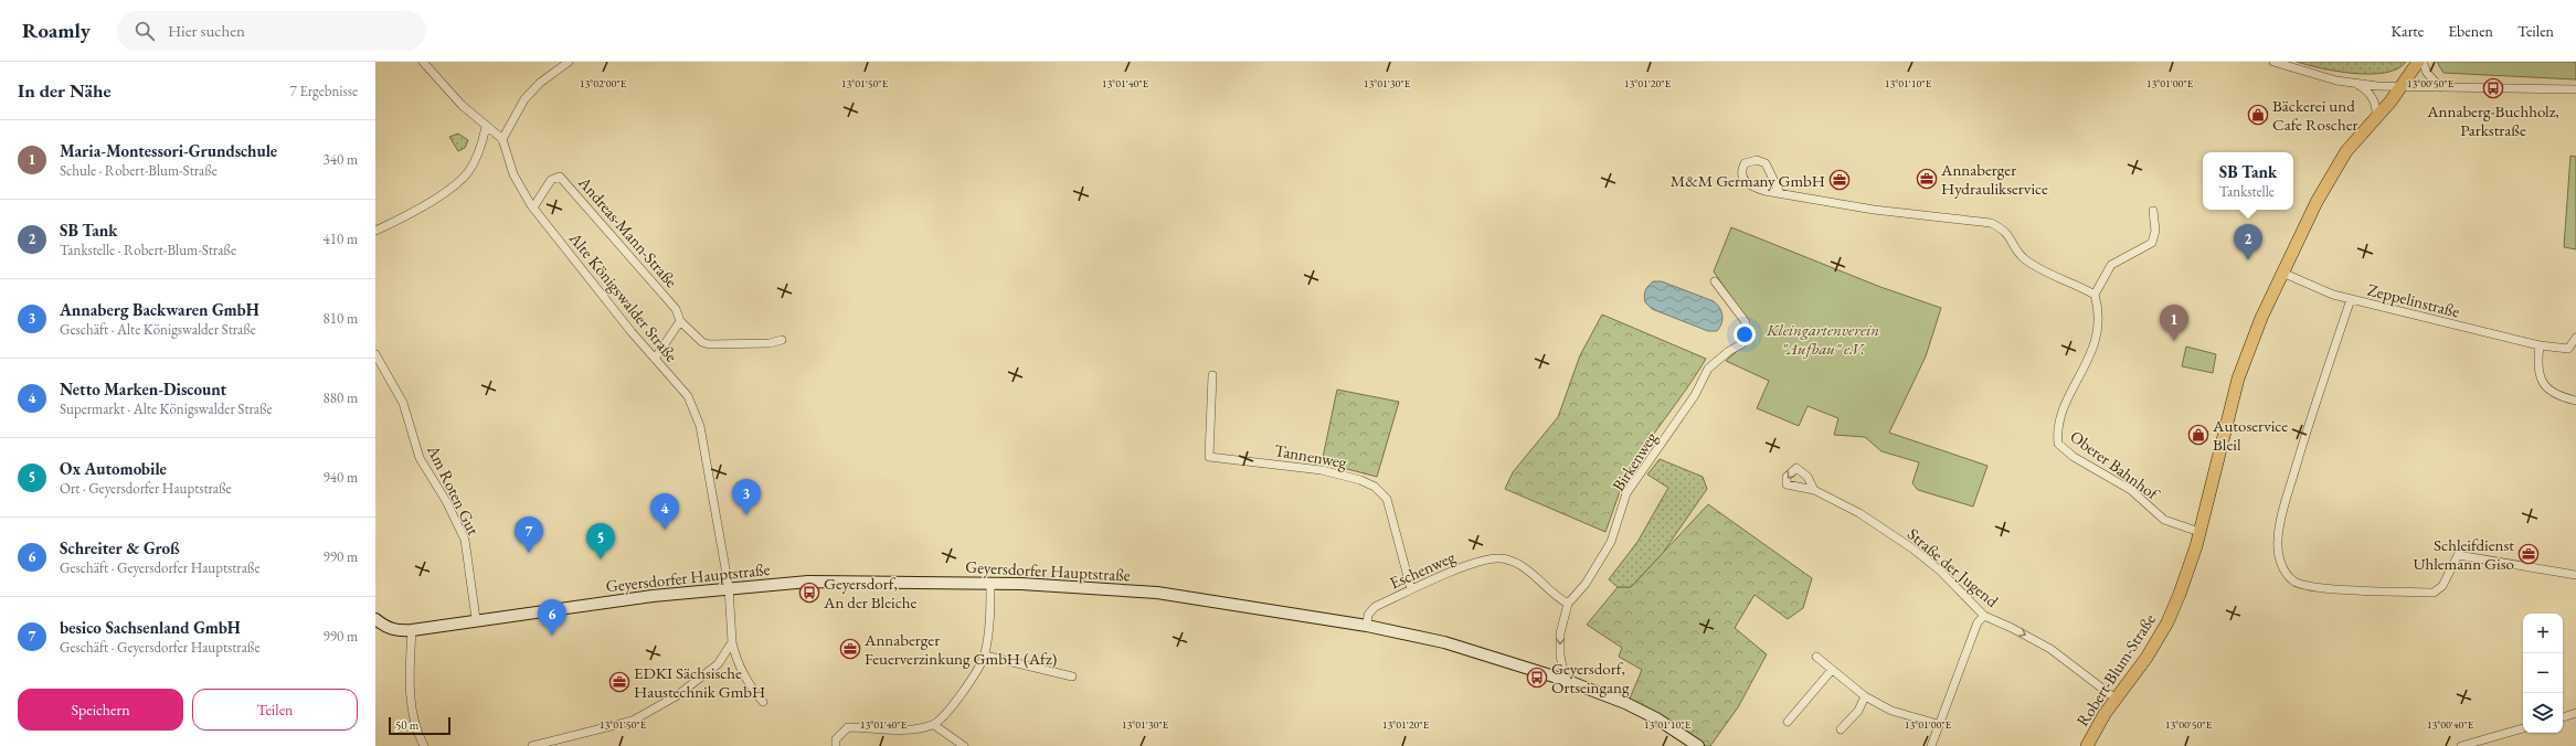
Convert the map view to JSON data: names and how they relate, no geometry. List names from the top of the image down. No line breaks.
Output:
{"streets":{"main road":["Geyersdorfer Hauptstraße","Robert-Blum-Straße"],"street":["Andreas-Mann-Straße","Alte Königswalder Straße","Zeppelinstraße","Tannenweg","Birkenweg","Oberer Bahnhof","Am Roten Gut","Straße der Jugend","Eschenweg"]},"crossings":[["Andreas-Mann-Straße","Alte Königswalder Straße"],["Alte Königswalder Straße","Geyersdorfer Hauptstraße"],["Zeppelinstraße","Robert-Blum-Straße"],["Tannenweg","Eschenweg"],["Birkenweg","Eschenweg"],["Birkenweg","Geyersdorfer Hauptstraße"],["Oberer Bahnhof","Robert-Blum-Straße"],["Am Roten Gut","Geyersdorfer Hauptstraße"],["Straße der Jugend","Robert-Blum-Straße"],["Eschenweg","Geyersdorfer Hauptstraße"]],"one_way":["Straße der Jugend"],"parks":["Kleingartenverein \"Aufbau\" e.V."],"places":{"bus stop":["Annaberg-Buchholz, Parkstraße","Geyersdorf, An der Bleiche","Geyersdorf, Ortseingang"],"shop":["Bäckerei und Cafe Roscher","Autoservice Bleil"],"office":["Annaberger Hydraulikservice","M&M Germany GmbH","Schleifdienst Uhlemann Giso","Annaberger Feuerverzinkung GmbH (Afz)","EDKI Sächsische Haustechnik GmbH"]},"scale_bar":"50 m","page":{"header":"Roamly","search":"Hier suchen","nav":["Karte","Ebenen","Teilen"],"heading":["In der Nähe","7 Ergebnisse"],"list":[{"mark":"1","name":"Maria-Montessori-Grundschule","note":"Schule · Robert-Blum-Straße","value":"340 m"},{"mark":"2","name":"SB Tank","note":"Tankstelle · Robert-Blum-Straße","value":"410 m"},{"mark":"3","name":"Annaberg Backwaren GmbH","note":"Geschäft · Alte Königswalder Straße","value":"810 m"},{"mark":"4","name":"Netto Marken-Discount","note":"Supermarkt · Alte Königswalder Straße","value":"880 m"},{"mark":"5","name":"Ox Automobile","note":"Ort · Geyersdorfer Hauptstraße","value":"940 m"},{"mark":"6","name":"Schreiter & Groß","note":"Geschäft · Geyersdorfer Hauptstraße","value":"990 m"},{"mark":"7","name":"besico Sachsenland GmbH","note":"Geschäft · Geyersdorfer Hauptstraße","value":"990 m"}],"popup":["SB Tank","Tankstelle"],"pins":["2","1","3","4","7","5","6"],"map_buttons":["+","−"],"buttons":["Speichern","Teilen"],"scale":"50 m"},"coordinates":["13°02'00\"E","13°01'50\"E","13°01'40\"E","13°01'30\"E","13°01'20\"E","13°01'10\"E","13°01'00\"E","13°00'50\"E","13°00'40\"E"]}
